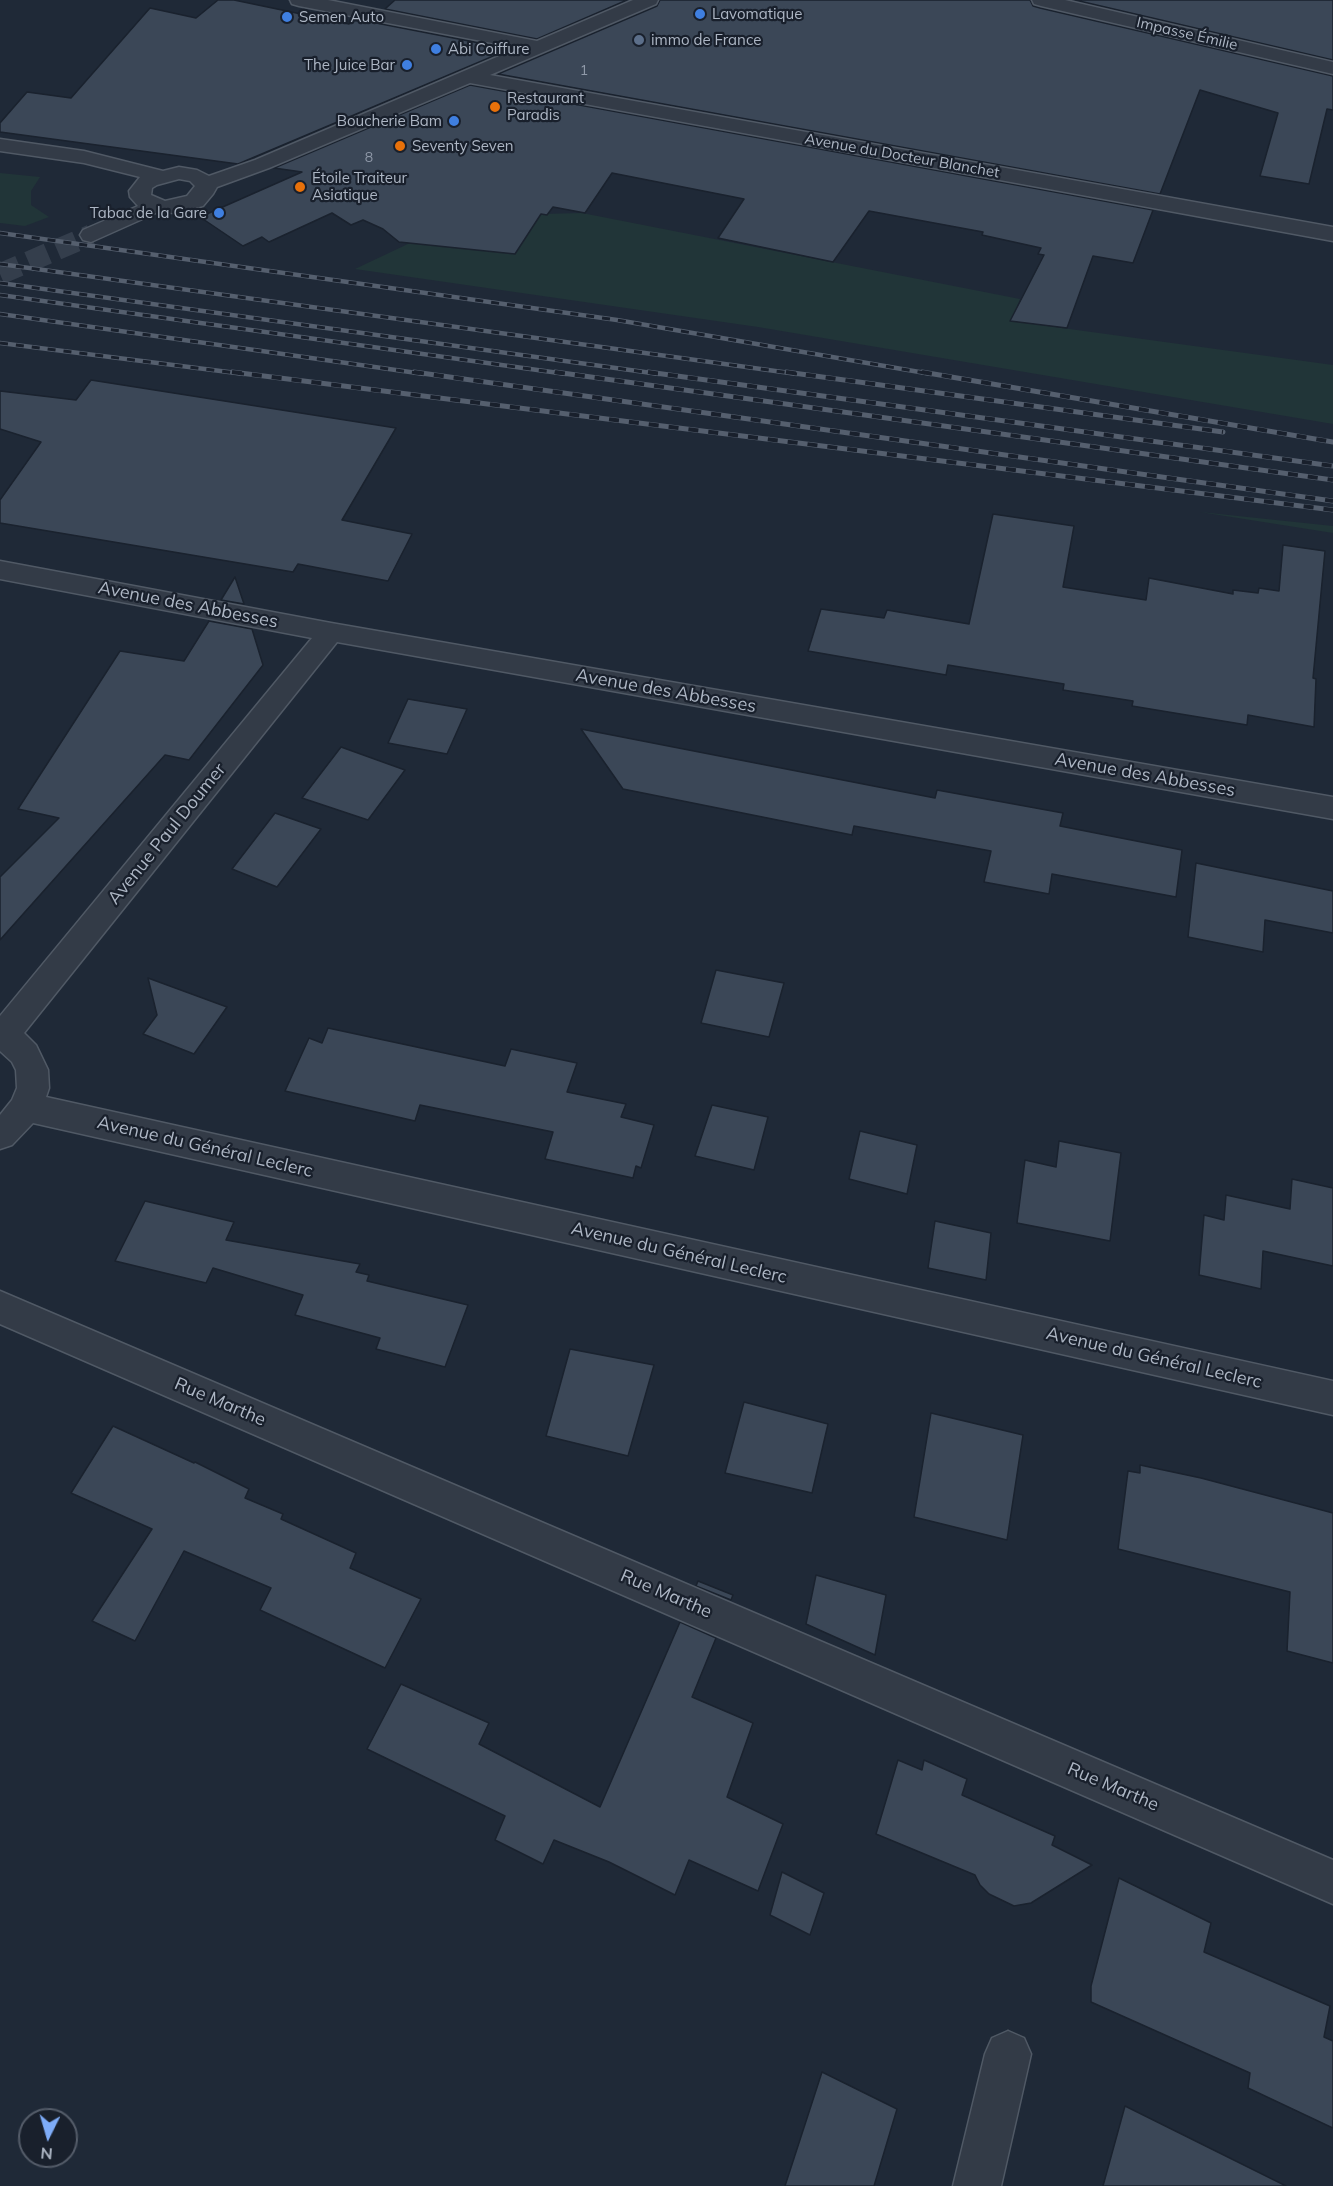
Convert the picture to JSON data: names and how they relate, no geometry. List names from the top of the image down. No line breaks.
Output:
{"streets":{"street":["Impasse Émilie","Avenue du Docteur Blanchet","Avenue des Abbesses","Avenue Paul Doumer","Avenue du Général Leclerc","Rue Marthe"]},"crossings":[["Avenue des Abbesses","Avenue Paul Doumer"]],"places":["Lavomatique","Semen Auto","immo de France","Abi Coiffure","The Juice Bar","Restaurant Paradis","Boucherie Bam","Seventy Seven","Étoile Traiteur Asiatique","Tabac de la Gare"],"house_numbers":["1","8"],"north":"bottom"}
